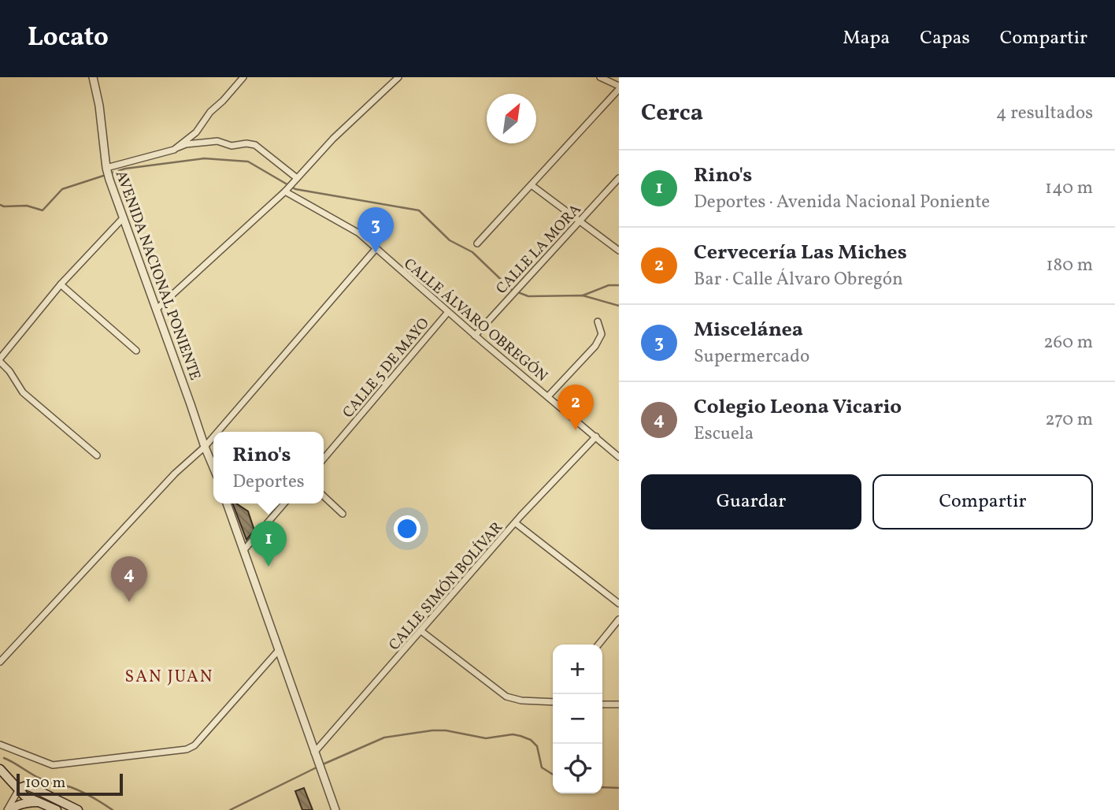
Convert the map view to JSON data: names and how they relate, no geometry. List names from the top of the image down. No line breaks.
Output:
{"streets":{"street":["CALLE LA MORA","AVENIDA NACIONAL PONIENTE","CALLE ÁLVARO OBREGÓN","CALLE 5 DE MAYO","CALLE SIMÓN BOLÍVAR"]},"crossings":[["CALLE LA MORA","CALLE ÁLVARO OBREGÓN"],["CALLE ÁLVARO OBREGÓN","CALLE 5 DE MAYO"],["CALLE ÁLVARO OBREGÓN","CALLE SIMÓN BOLÍVAR"]],"districts":["SAN JUAN"],"scale_bar":"100 m","north":"top right","page":{"header":"Locato","nav":["Mapa","Capas","Compartir"],"heading":["Cerca","4 resultados"],"list":[{"mark":"1","name":"Rino's","note":"Deportes · Avenida Nacional Poniente","value":"140 m"},{"mark":"2","name":"Cervecería Las Miches","note":"Bar · Calle Álvaro Obregón","value":"180 m"},{"mark":"3","name":"Miscelánea","note":"Supermercado","value":"260 m"},{"mark":"4","name":"Colegio Leona Vicario","note":"Escuela","value":"270 m"}],"pins":["3","2","1","4"],"popup":["Rino's","Deportes"],"buttons":["Guardar","Compartir"],"map_buttons":["+","−"],"scale":"100 m"}}
